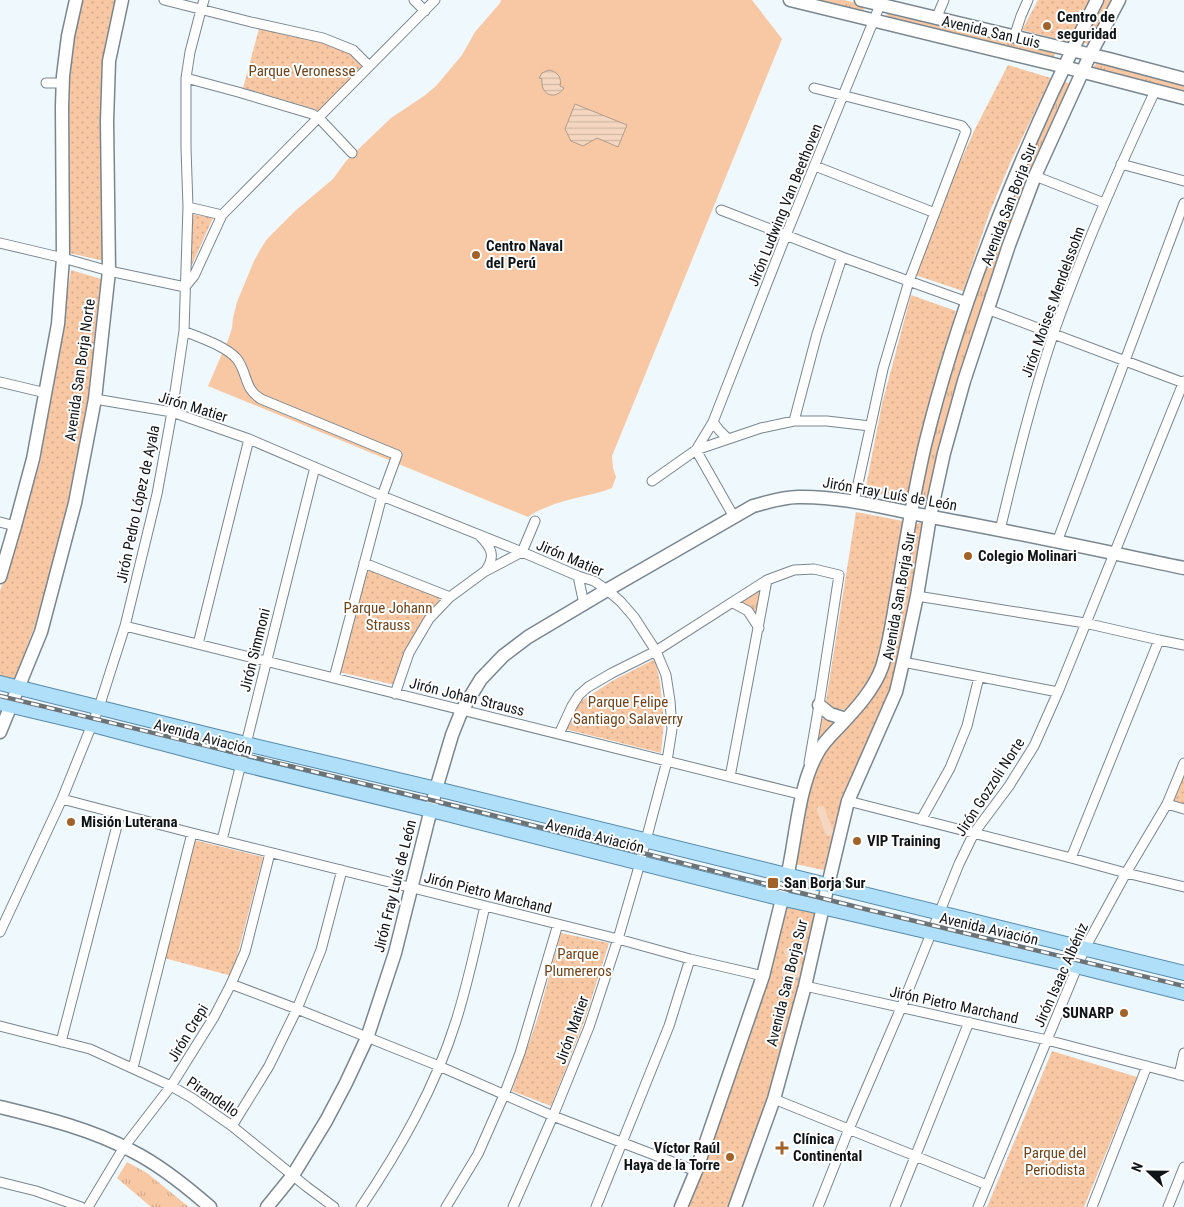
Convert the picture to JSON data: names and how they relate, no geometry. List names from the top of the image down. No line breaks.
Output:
{"streets":{"main road":["Avenida San Luis","Avenida San Borja Sur","Avenida San Borja Norte","Jirón Fray Luís de León","Avenida Aviación"],"street":["Jirón Ludwing Van Beethoven","Jirón Moises Mendelssohn","Jirón Matier","Jirón Pedro López de Ayala","Jirón Simmoni","Jirón Johan Strauss","Jirón Gozzoli Norte","Jirón Pietro Marchand","Jirón Isaac Albéniz","Jirón Crepi","Pirandello"]},"crossings":[["Avenida San Luis","Avenida San Borja Sur"],["Avenida San Luis","Jirón Ludwing Van Beethoven"],["Avenida San Luis","Jirón Moises Mendelssohn"],["Avenida San Borja Sur","Jirón Fray Luís de León"],["Avenida San Borja Sur","Jirón Johan Strauss"],["Avenida San Borja Sur","Avenida Aviación"],["Avenida San Borja Sur","Jirón Pietro Marchand"],["Jirón Moises Mendelssohn","Jirón Fray Luís de León"],["Avenida San Borja Norte","Jirón Matier"],["Avenida San Borja Norte","Avenida Aviación"],["Jirón Matier","Jirón Fray Luís de León"],["Jirón Matier","Jirón Pedro López de Ayala"],["Jirón Matier","Jirón Simmoni"],["Jirón Matier","Jirón Johan Strauss"],["Jirón Matier","Avenida Aviación"],["Jirón Matier","Jirón Pietro Marchand"],["Jirón Fray Luís de León","Jirón Johan Strauss"],["Jirón Fray Luís de León","Avenida Aviación"],["Jirón Fray Luís de León","Jirón Gozzoli Norte"],["Jirón Fray Luís de León","Jirón Pietro Marchand"],["Jirón Fray Luís de León","Pirandello"],["Jirón Pedro López de Ayala","Jirón Johan Strauss"],["Jirón Pedro López de Ayala","Avenida Aviación"],["Jirón Pedro López de Ayala","Jirón Pietro Marchand"],["Jirón Simmoni","Jirón Johan Strauss"],["Jirón Simmoni","Avenida Aviación"],["Jirón Simmoni","Jirón Pietro Marchand"],["Avenida Aviación","Jirón Gozzoli Norte"],["Avenida Aviación","Jirón Isaac Albéniz"],["Jirón Gozzoli Norte","Jirón Pietro Marchand"],["Jirón Pietro Marchand","Jirón Isaac Albéniz"],["Jirón Pietro Marchand","Jirón Crepi"],["Jirón Crepi","Pirandello"]],"parks":["Parque Veronesse","Parque Johann Strauss","Parque Felipe Santiago Salaverry","Parque Plumereros","Parque del Periodista"],"places":{"other":["Centro de seguridad","Centro Naval del Perú","Colegio Molinari","Misión Luterana","VIP Training","SUNARP","Víctor Raúl Haya de la Torre"],"transit":["San Borja Sur"],"health":["Clínica Continental"]},"north":"left"}
